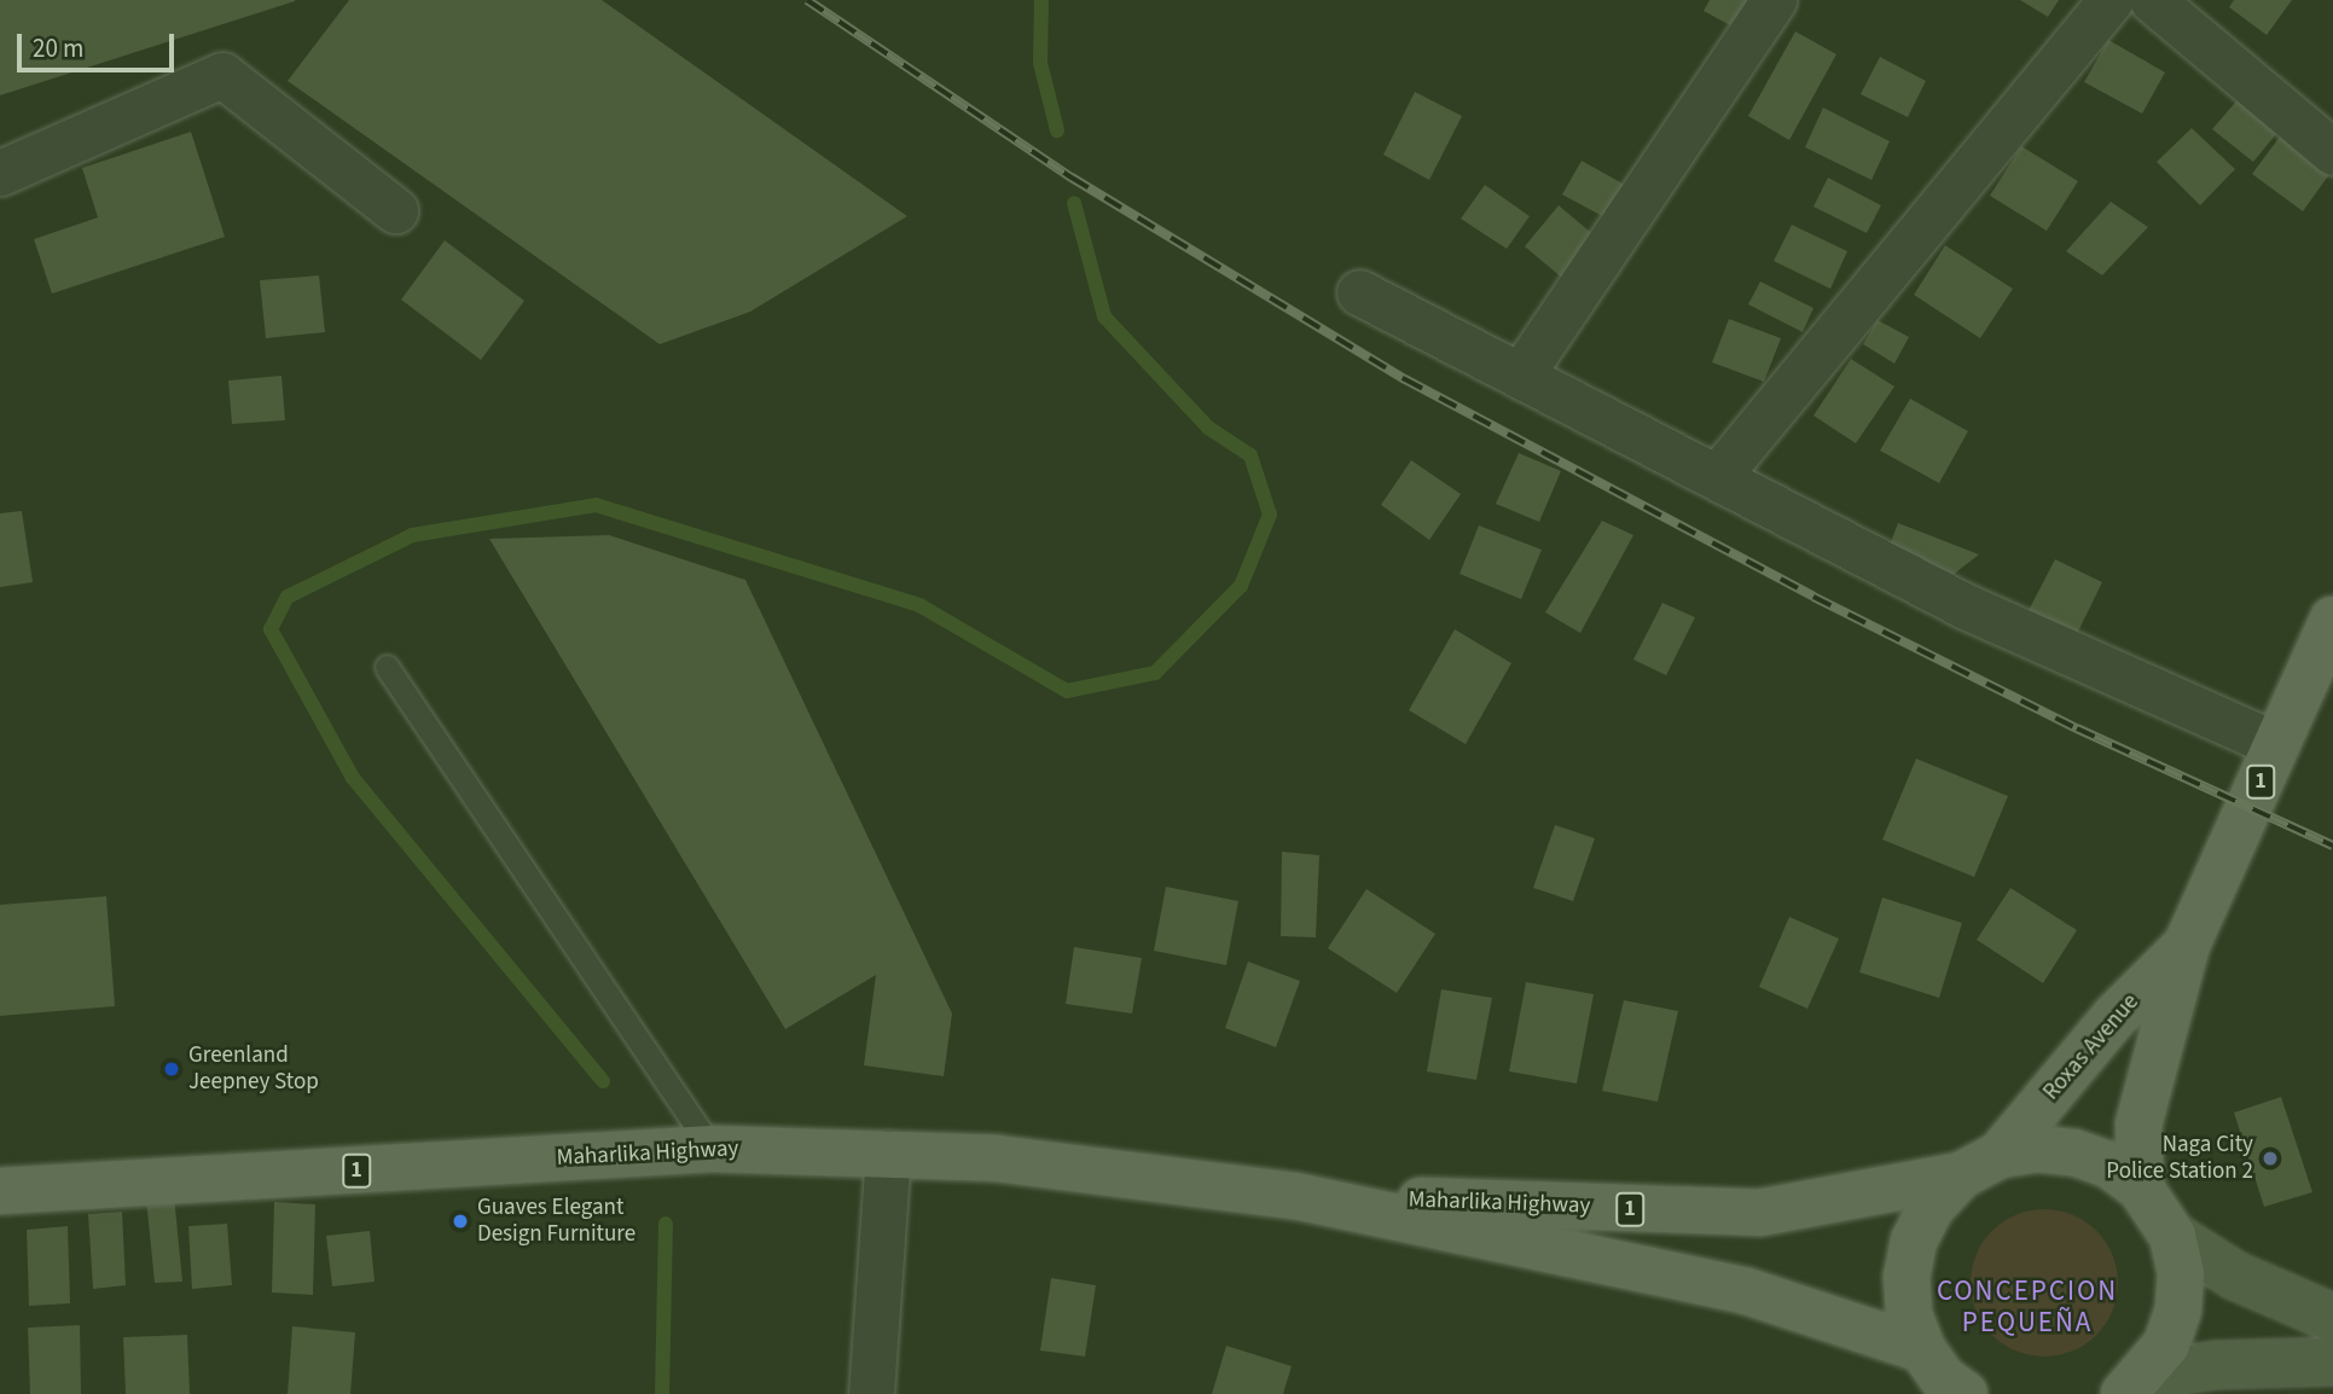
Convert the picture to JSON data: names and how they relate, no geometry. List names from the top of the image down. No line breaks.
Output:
{"streets":{"main road":["1","Roxas Avenue","Maharlika Highway"]},"crossings":[["1","Roxas Avenue"],["1","Maharlika Highway"],["Roxas Avenue","Maharlika Highway"]],"districts":["CONCEPCION PEQUEÑA"],"places":["Greenland Jeepney Stop","Naga City Police Station 2","Guaves Elegant Design Furniture"],"scale_bar":"20 m"}
